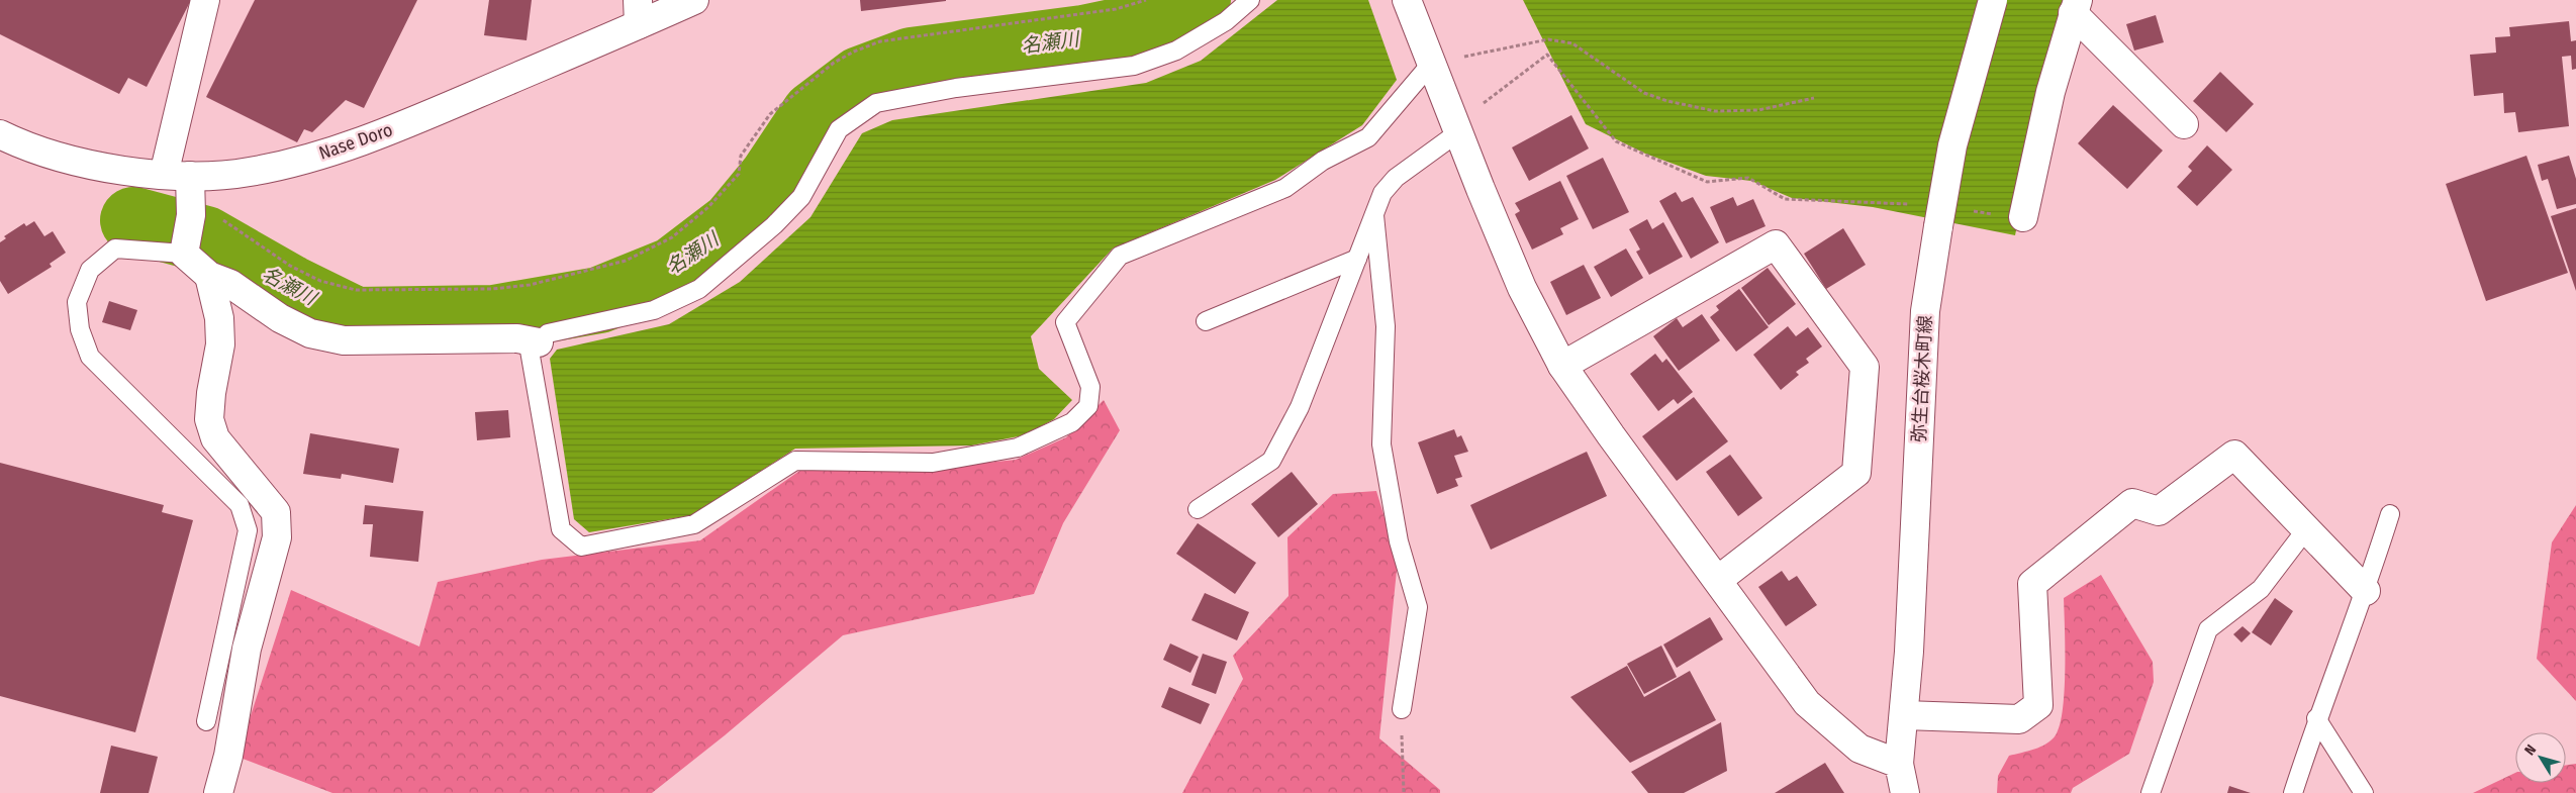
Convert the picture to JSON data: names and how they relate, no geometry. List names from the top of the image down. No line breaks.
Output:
{"streets":{"street":["Nase Doro","弥生台桜木町線"]},"water":["名瀬川"],"north":"top left"}
